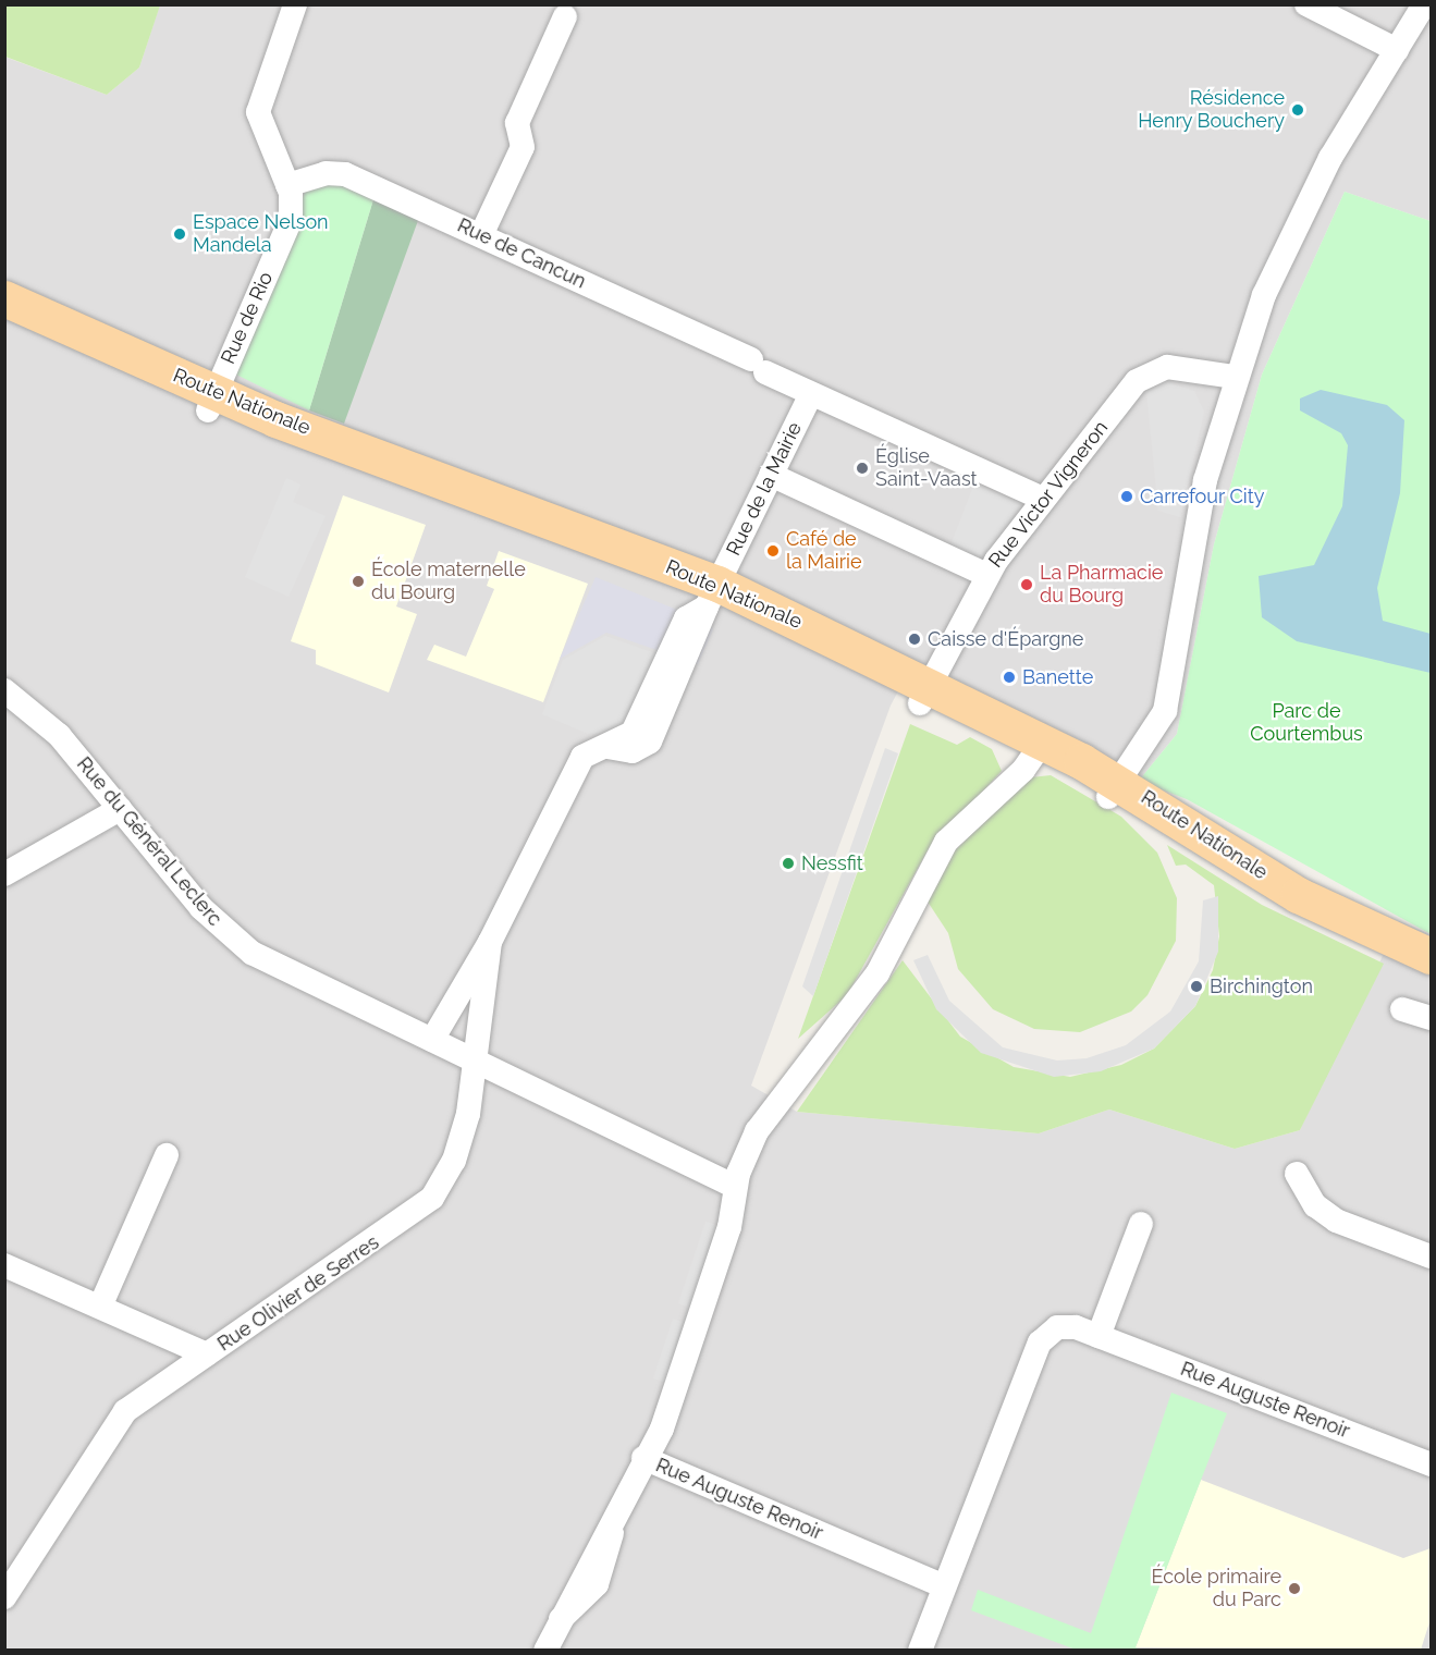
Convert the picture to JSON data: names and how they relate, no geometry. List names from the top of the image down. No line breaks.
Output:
{"streets":{"main road":["Route Nationale"],"street":["Rue de Cancun","Rue de Rio","Rue de la Mairie","Rue Victor Vigneron","Rue du Général Leclerc","Rue Olivier de Serres","Rue Auguste Renoir"]},"crossings":[["Rue de Cancun","Rue de Rio"],["Rue de Cancun","Rue de la Mairie"],["Rue de Cancun","Rue Victor Vigneron"],["Rue de Rio","Route Nationale"],["Route Nationale","Rue de la Mairie"],["Route Nationale","Rue Victor Vigneron"],["Rue de la Mairie","Rue Olivier de Serres"],["Rue du Général Leclerc","Rue Olivier de Serres"]],"parks":["Parc de Courtembus"],"places":["Résidence Henry Bouchery","Espace Nelson Mandela","Église Saint-Vaast","Carrefour City","Café de la Mairie","École maternelle du Bourg","La Pharmacie du Bourg","Caisse d'Épargne","Banette","Nessfit","Birchington","École primaire du Parc"]}
